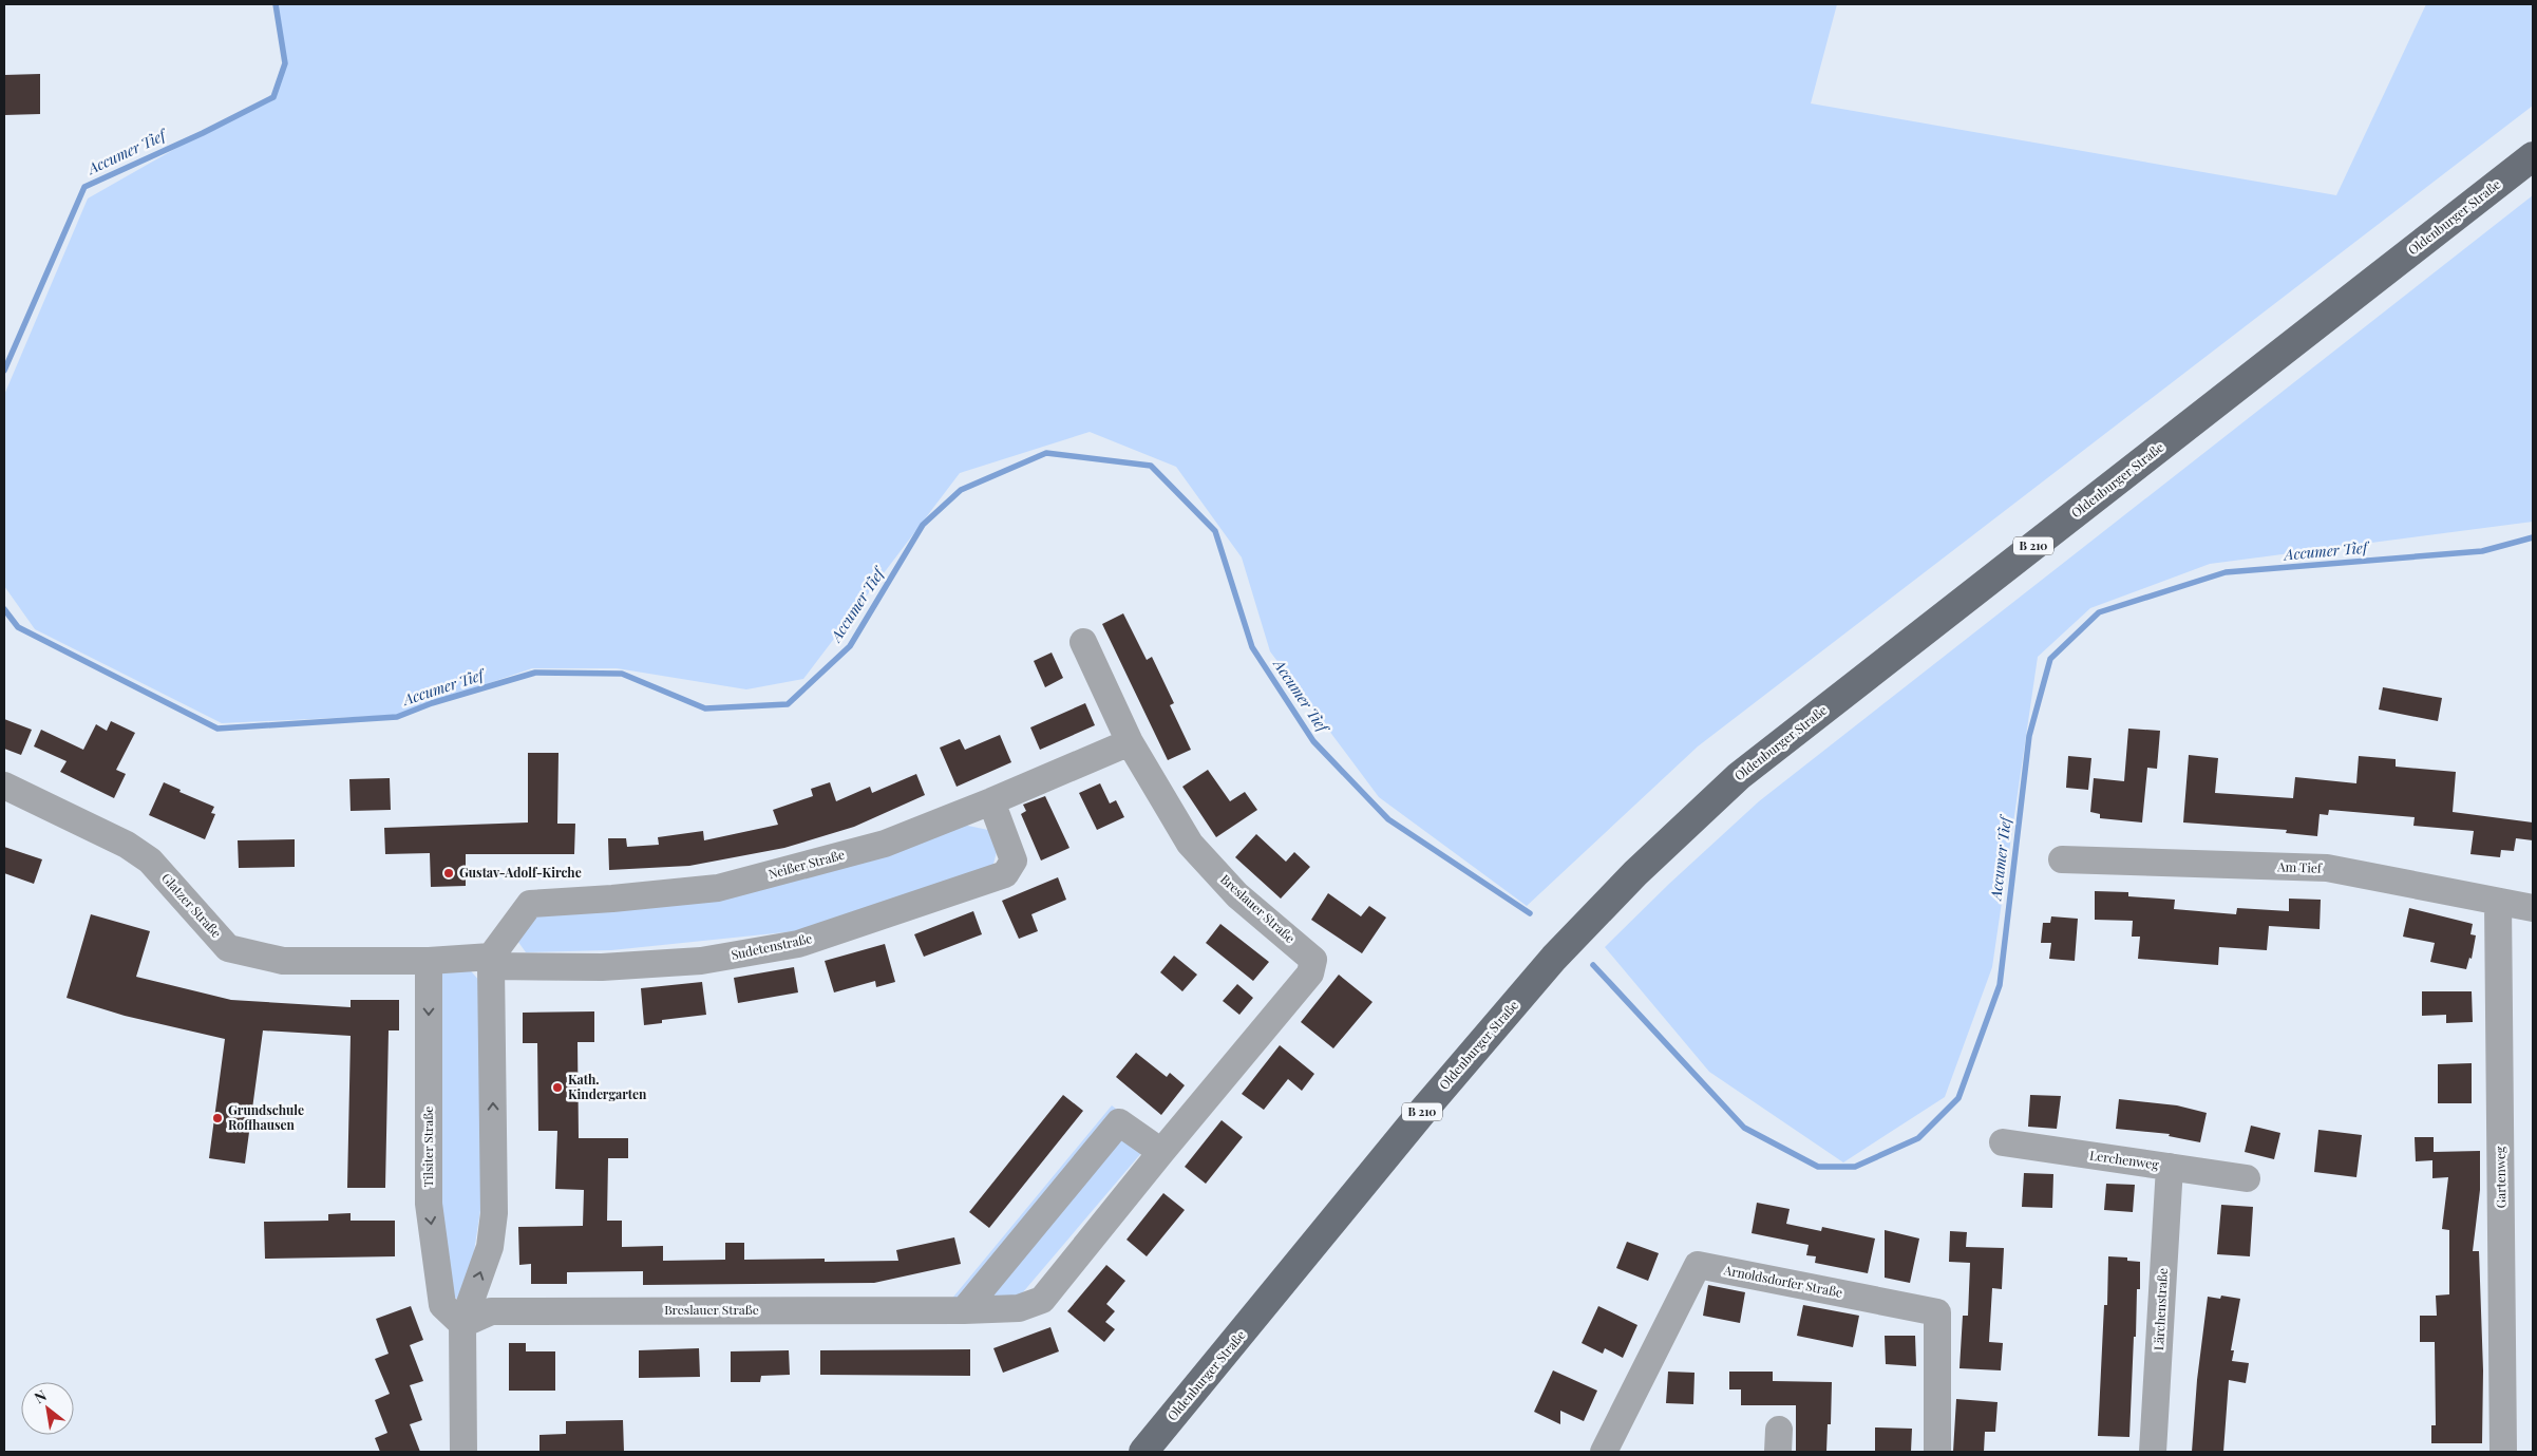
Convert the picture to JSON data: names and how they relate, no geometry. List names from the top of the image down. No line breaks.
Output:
{"streets":{"main road":["Oldenburger Straße","B 210"],"street":["Neißer Straße","Am Tief","Glatzer Straße","Breslauer Straße","Sudetenstraße","Tilsiter Straße","Lerchenweg","Gartenweg","Arnoldsdorfer Straße","Lärchenstraße"]},"crossings":[["Neißer Straße","Glatzer Straße"],["Neißer Straße","Breslauer Straße"],["Neißer Straße","Sudetenstraße"],["Am Tief","Gartenweg"],["Glatzer Straße","Sudetenstraße"],["Glatzer Straße","Tilsiter Straße"],["Breslauer Straße","Tilsiter Straße"],["Lerchenweg","Lärchenstraße"]],"water":["Accumer Tief"],"places":["Gustav-Adolf-Kirche","Kath. Kindergarten","Grundschule Roffhausen"],"north":"top left"}
